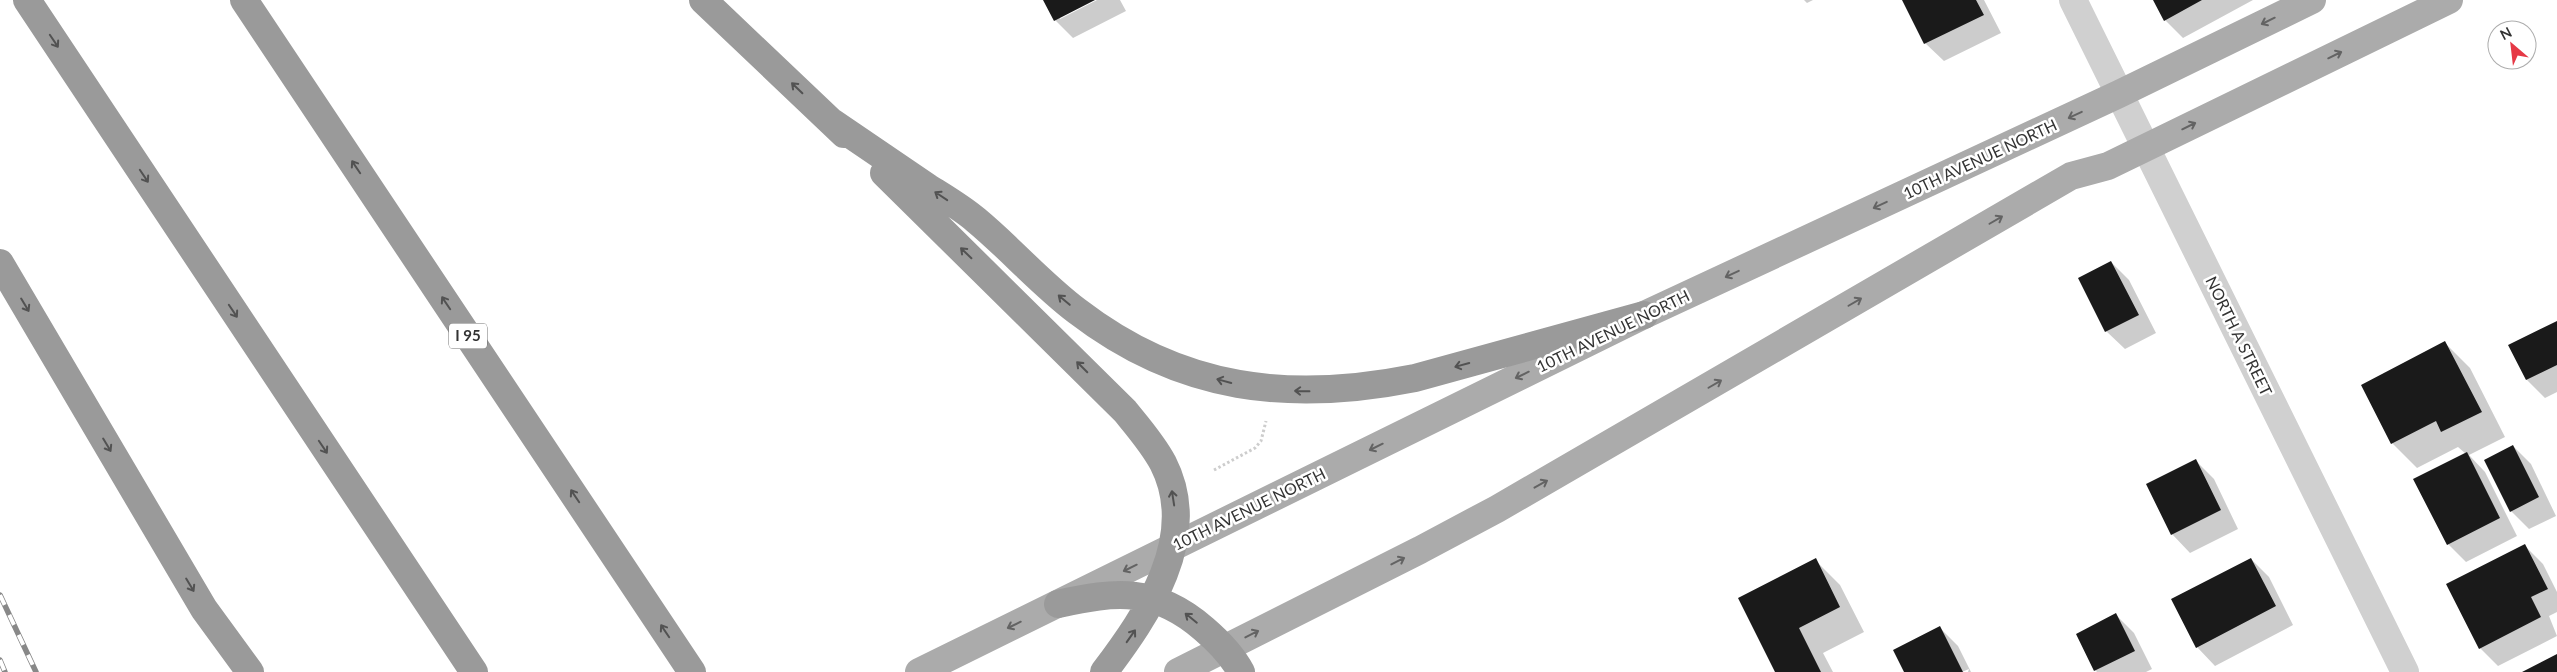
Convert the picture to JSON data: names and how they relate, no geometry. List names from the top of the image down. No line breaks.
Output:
{"streets":{"highway":["I 95"],"main road":["10TH AVENUE NORTH"],"street":["NORTH A STREET"]},"crossings":[["10TH AVENUE NORTH","NORTH A STREET"]],"north":"top left"}
